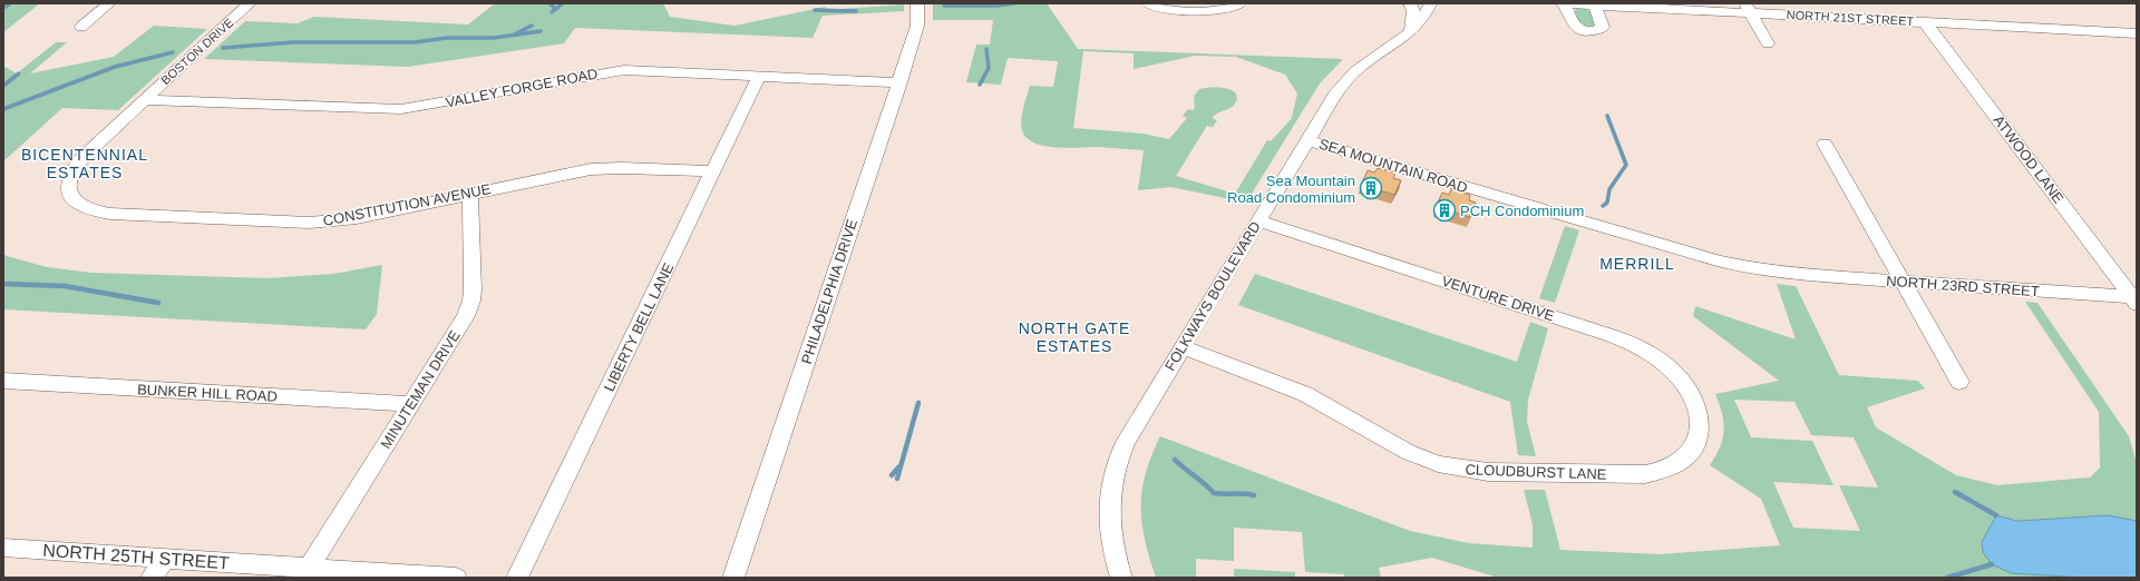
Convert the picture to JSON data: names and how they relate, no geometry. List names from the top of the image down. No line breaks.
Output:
{"streets":{"street":["NORTH 21ST STREET","BOSTON DRIVE","VALLEY FORGE ROAD","ATWOOD LANE","SEA MOUNTAIN ROAD","CONSTITUTION AVENUE","NORTH 23RD STREET","PHILADELPHIA DRIVE","FOLKWAYS BOULEVARD","VENTURE DRIVE","LIBERTY BELL LANE","MINUTEMAN DRIVE","BUNKER HILL ROAD","CLOUDBURST LANE","NORTH 25TH STREET"]},"crossings":[["NORTH 21ST STREET","ATWOOD LANE"],["BOSTON DRIVE","VALLEY FORGE ROAD"],["BOSTON DRIVE","CONSTITUTION AVENUE"],["VALLEY FORGE ROAD","CONSTITUTION AVENUE"],["VALLEY FORGE ROAD","PHILADELPHIA DRIVE"],["VALLEY FORGE ROAD","LIBERTY BELL LANE"],["ATWOOD LANE","NORTH 23RD STREET"],["SEA MOUNTAIN ROAD","NORTH 23RD STREET"],["SEA MOUNTAIN ROAD","FOLKWAYS BOULEVARD"],["CONSTITUTION AVENUE","LIBERTY BELL LANE"],["CONSTITUTION AVENUE","MINUTEMAN DRIVE"],["FOLKWAYS BOULEVARD","VENTURE DRIVE"],["FOLKWAYS BOULEVARD","CLOUDBURST LANE"],["VENTURE DRIVE","CLOUDBURST LANE"],["MINUTEMAN DRIVE","BUNKER HILL ROAD"],["MINUTEMAN DRIVE","NORTH 25TH STREET"]],"districts":["BICENTENNIAL ESTATES","MERRILL","NORTH GATE ESTATES"],"places":{"building":["Sea Mountain Road Condominium","PCH Condominium"]}}
